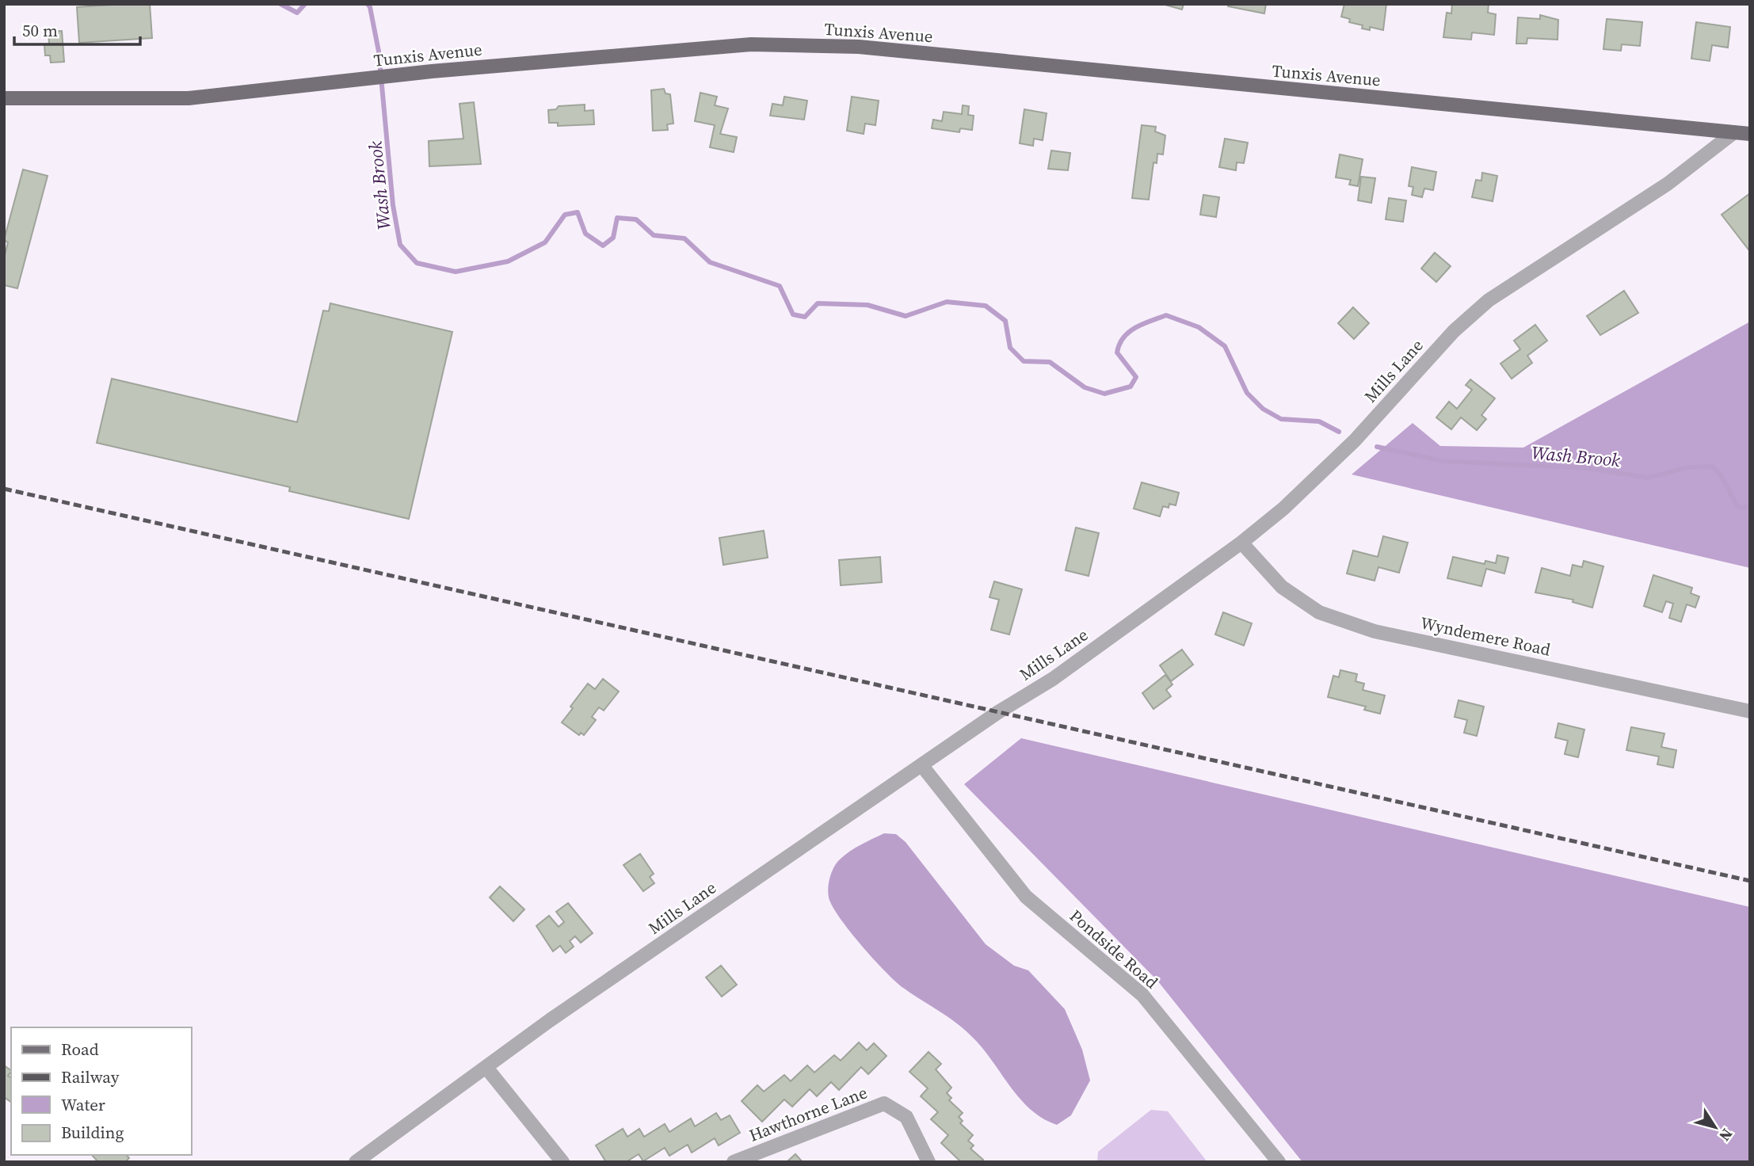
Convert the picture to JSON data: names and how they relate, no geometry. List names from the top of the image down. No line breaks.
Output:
{"streets":{"main road":["Tunxis Avenue"],"street":["Mills Lane","Wyndemere Road","Pondside Road","Hawthorne Lane"]},"crossings":[["Tunxis Avenue","Mills Lane"],["Mills Lane","Wyndemere Road"],["Mills Lane","Pondside Road"]],"water":["Wash Brook"],"legend":["Road","Railway","Water","Building"],"scale_bar":"50 m","north":"bottom right"}
